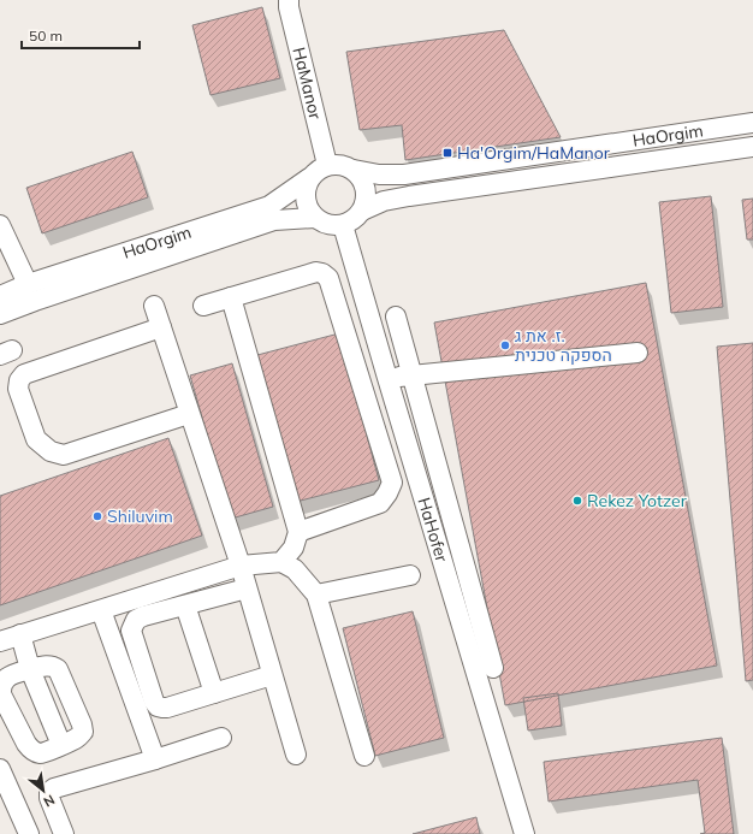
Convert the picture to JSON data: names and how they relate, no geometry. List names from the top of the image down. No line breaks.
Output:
{"streets":{"street":["HaManor","HaOrgim","HaHofer"]},"crossings":[["HaManor","HaOrgim"],["HaManor","HaHofer"],["HaOrgim","HaHofer"]],"places":{"transit":["Ha'Orgim/HaManor"],"other":["ז. את ג. הספקה טכנית","Rekez Yotzer","Shiluvim"]},"scale_bar":"50 m","north":"bottom right"}
